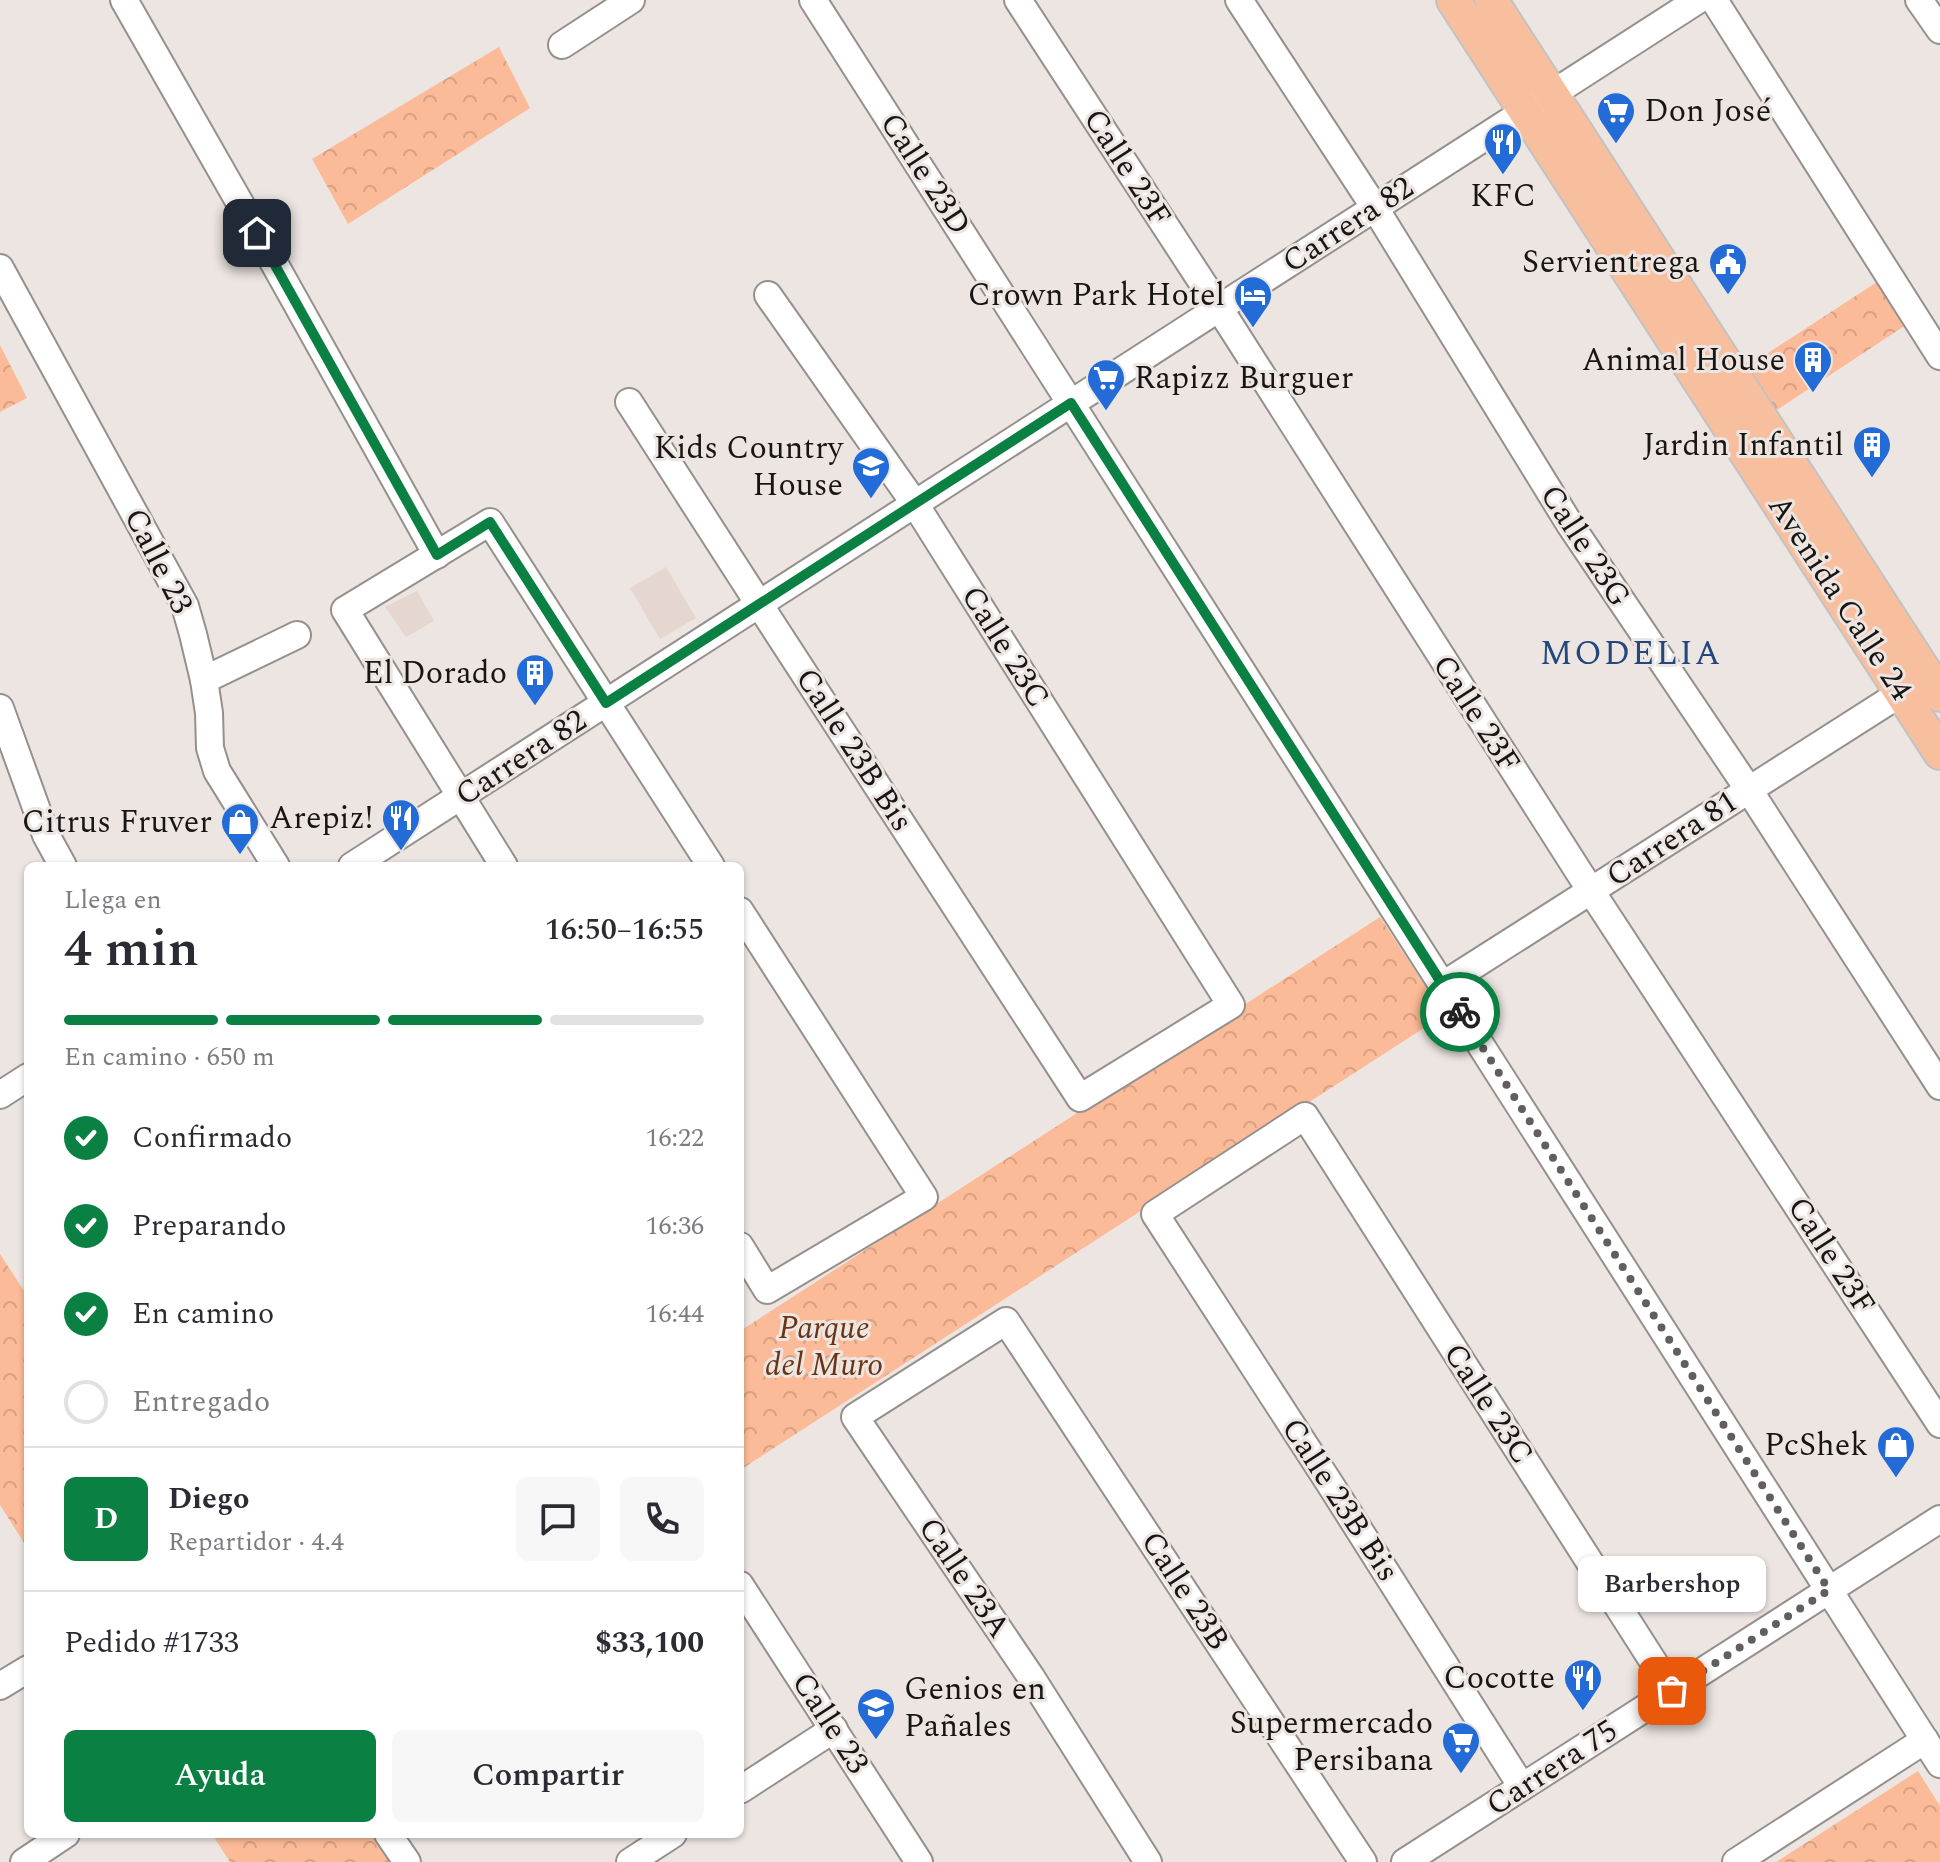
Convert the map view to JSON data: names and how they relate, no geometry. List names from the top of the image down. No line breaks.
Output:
{"streets":{"main road":["Avenida Calle 24"],"street":["Calle 23F","Calle 23D","Carrera 82","Calle 23G","Calle 23","Calle 23C","Calle 23B Bis","Carrera 81","Calle 23A","Calle 23B","Carrera 75"]},"crossings":[["Calle 23F","Carrera 82"],["Calle 23F","Carrera 81"],["Calle 23D","Carrera 82"],["Calle 23D","Carrera 81"],["Calle 23D","Carrera 75"],["Carrera 82","Calle 23G"],["Carrera 82","Avenida Calle 24"],["Carrera 82","Calle 23C"],["Carrera 82","Calle 23B Bis"],["Calle 23G","Carrera 81"],["Avenida Calle 24","Carrera 81"],["Calle 23C","Calle 23B Bis"],["Calle 23C","Carrera 75"],["Calle 23B Bis","Carrera 75"],["Calle 23A","Calle 23B"]],"districts":["MODELIA"],"parks":["Parque del Muro"],"places":{"supermarket":["Don José","Rapizz Burguer","Supermercado Persibana"],"restaurant":["KFC","Arepiz!","Cocotte"],"public building":["Servientrega"],"hotel":["Crown Park Hotel"],"building":["Animal House","Jardin Infantil","El Dorado"],"school or university":["Kids Country House","Genios en Pañales"],"shop":["Citrus Fruver","PcShek"],"other":["Barbershop"]},"page":{"heading":["4 min","Llega en","16:50–16:55"],"panel":["Diego","Repartidor · 4.4","Pedido #1733","$33,100"],"bar":"En camino · 650 m","list":[["Confirmado","16:22"],["Preparando","16:36"],["En camino","16:44"],"Entregado"],"round":"D","bubble":"Barbershop","buttons":["Ayuda","Compartir"]}}
